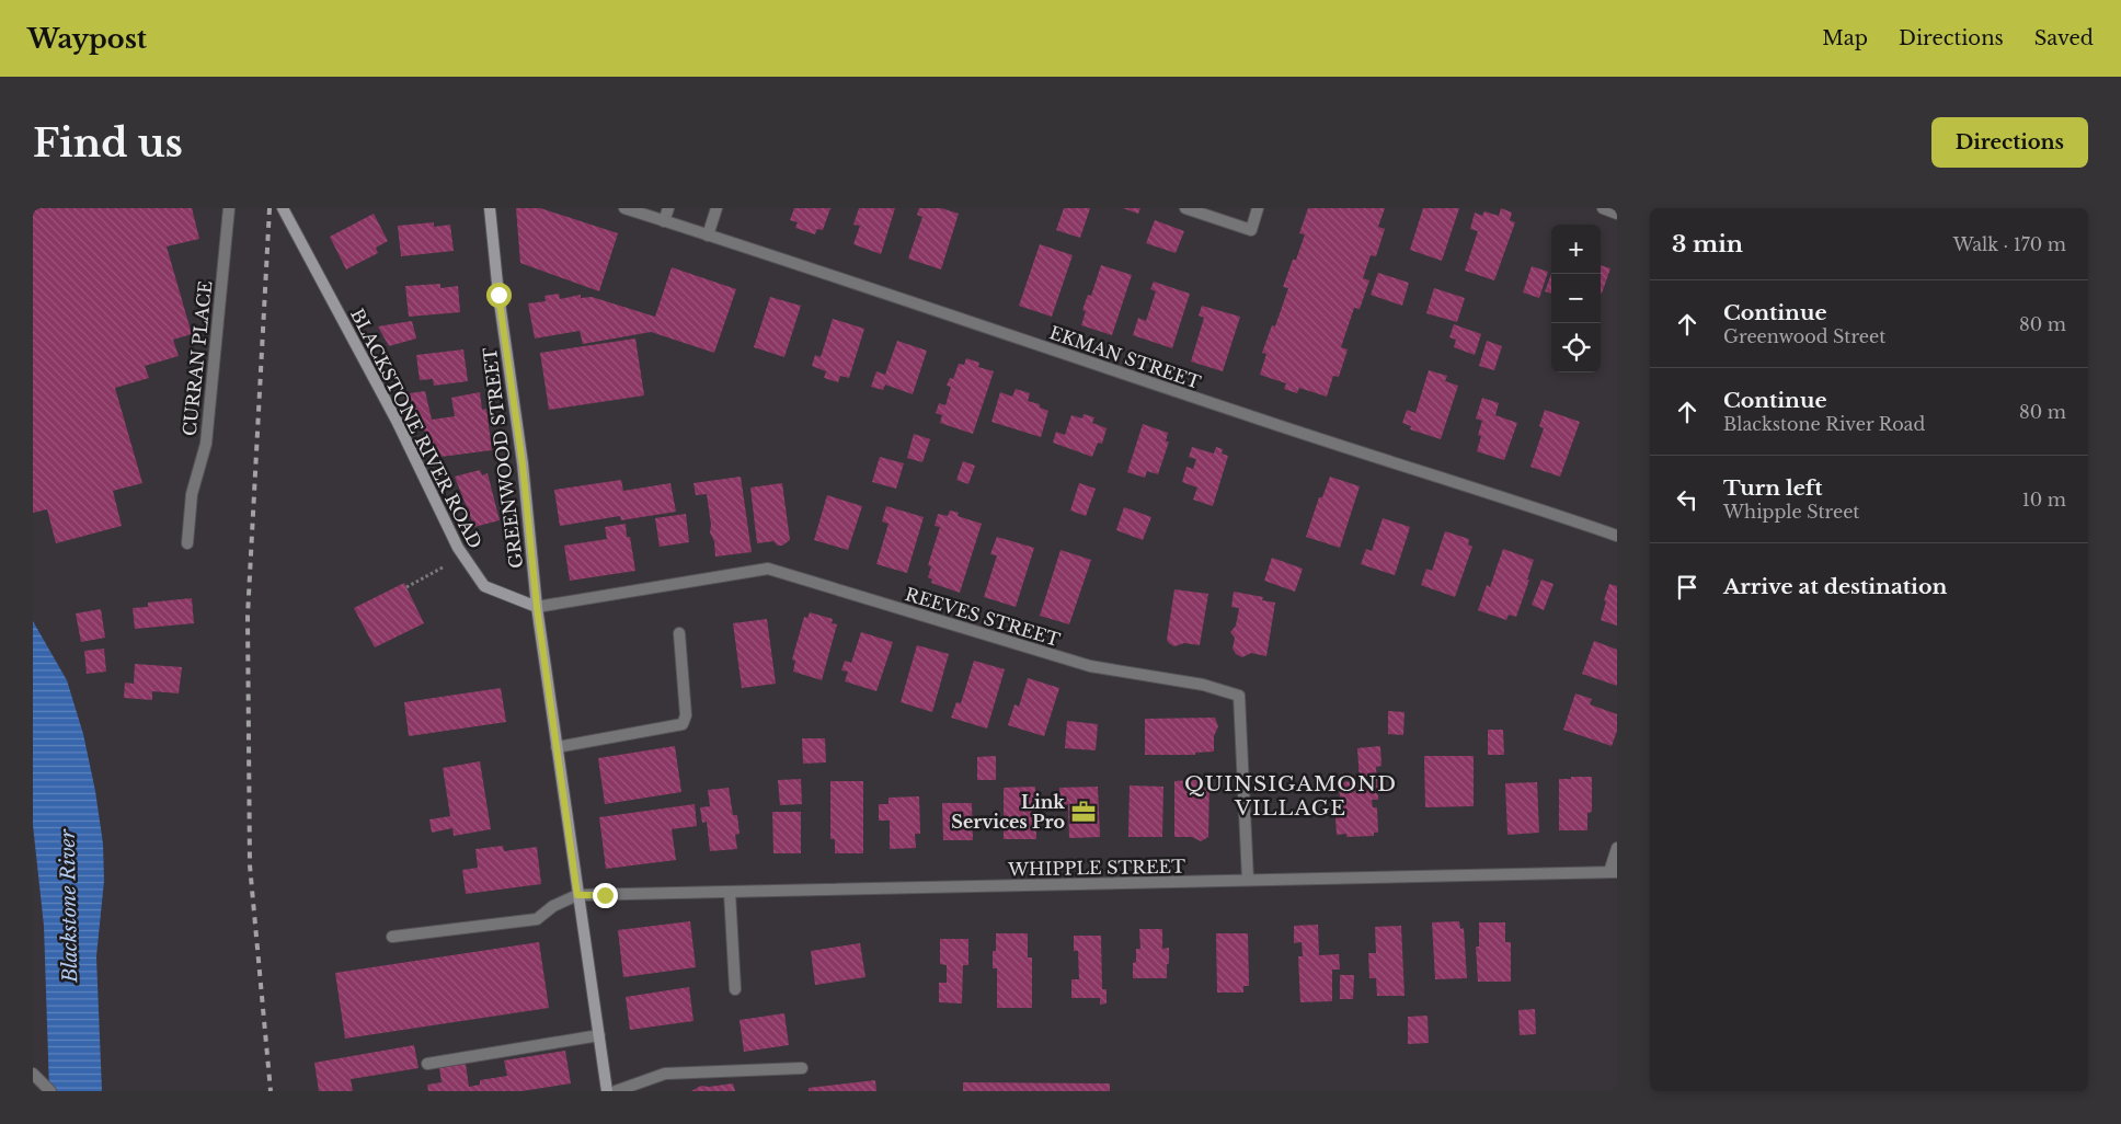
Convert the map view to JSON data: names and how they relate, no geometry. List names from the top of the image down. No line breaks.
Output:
{"streets":{"main road":["BLACKSTONE RIVER ROAD","GREENWOOD STREET"],"street":["EKMAN STREET","CURRAN PLACE","REEVES STREET","WHIPPLE STREET"]},"crossings":[["BLACKSTONE RIVER ROAD","GREENWOOD STREET"],["BLACKSTONE RIVER ROAD","REEVES STREET"],["GREENWOOD STREET","REEVES STREET"],["REEVES STREET","WHIPPLE STREET"]],"districts":["QUINSIGAMOND VILLAGE"],"water":["Blackstone River"],"places":{"office":["Link Services Pro"]},"page":{"header":"Waypost","nav":["Map","Directions","Saved"],"buttons":"Directions","title":"Find us","heading":["3 min","Walk · 170 m"],"map_buttons":["+","−"],"list":[["Continue","Greenwood Street","80 m"],["Continue","Blackstone River Road","80 m"],["Turn left","Whipple Street","10 m"],"Arrive at destination"]}}
